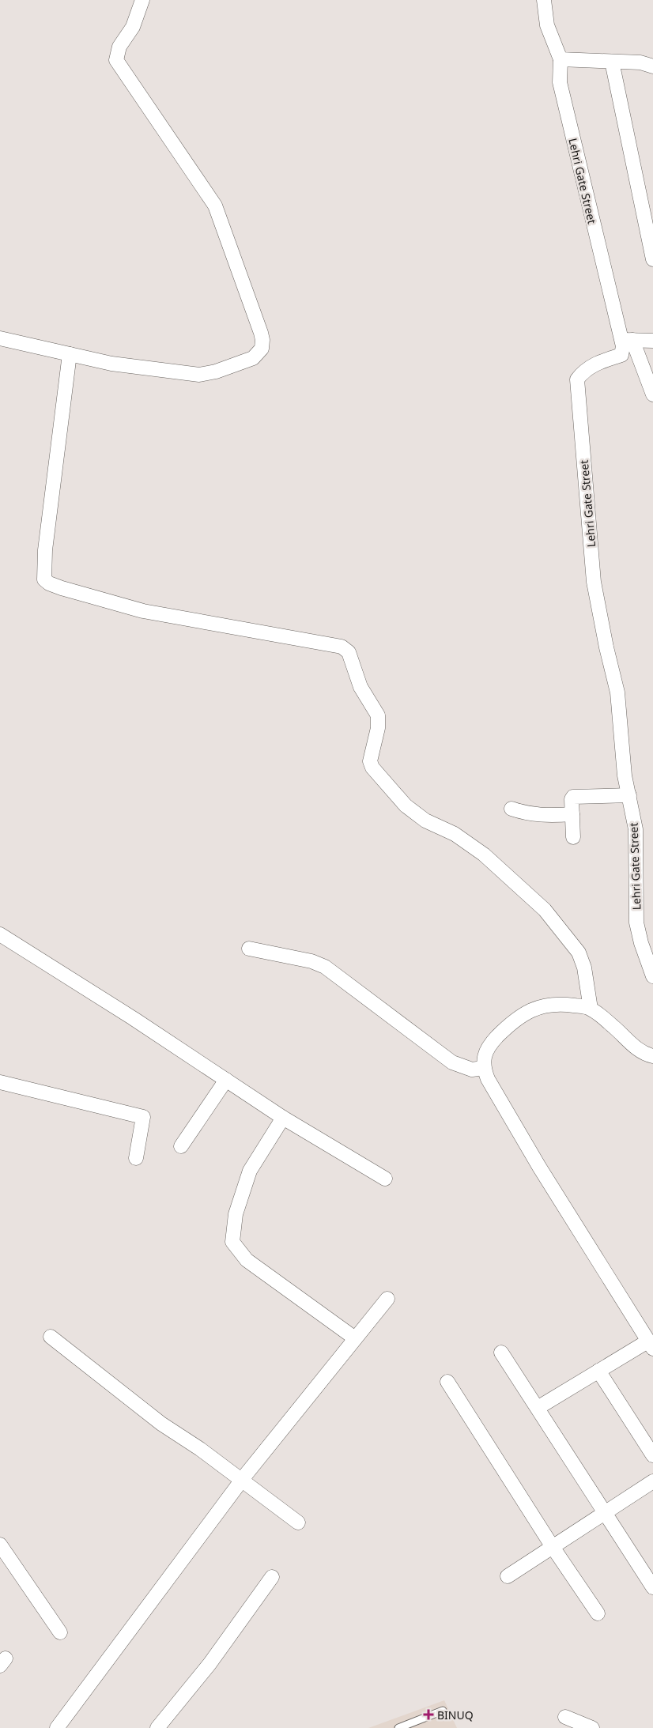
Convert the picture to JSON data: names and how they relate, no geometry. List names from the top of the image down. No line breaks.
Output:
{"streets":{"street":["Lehri Gate Street"]},"places":{"health":["BINUQ"]}}
